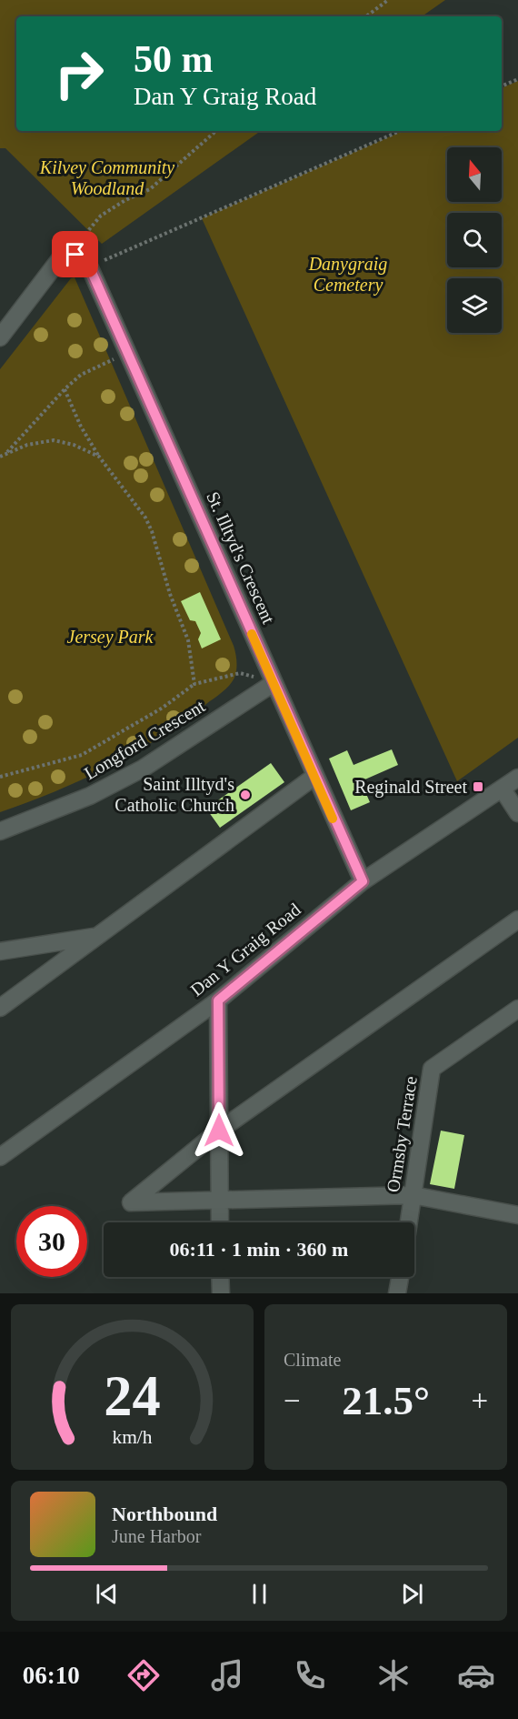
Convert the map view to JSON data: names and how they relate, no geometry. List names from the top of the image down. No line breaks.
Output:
{"streets":{"street":["St. Illtyd's Crescent","Longford Crescent","Dan Y Graig Road","Ormsby Terrace"]},"crossings":[["St. Illtyd's Crescent","Longford Crescent"],["St. Illtyd's Crescent","Dan Y Graig Road"]],"parks":["Kilvey Community Woodland","Danygraig Cemetery","Jersey Park"],"places":{"transit":["Reginald Street"],"other":["Saint Illtyd's Catholic Church"]},"north":"top","page":{"turn":["50 m","Dan Y Graig Road"],"limit":"30","trip":"06:11 · 1 min · 360 m","tile":"Climate","heat":["−","21.5°","+"],"song":["Northbound","June Harbor"],"tabs":"06:10","gauge":["24","km/h"]}}
